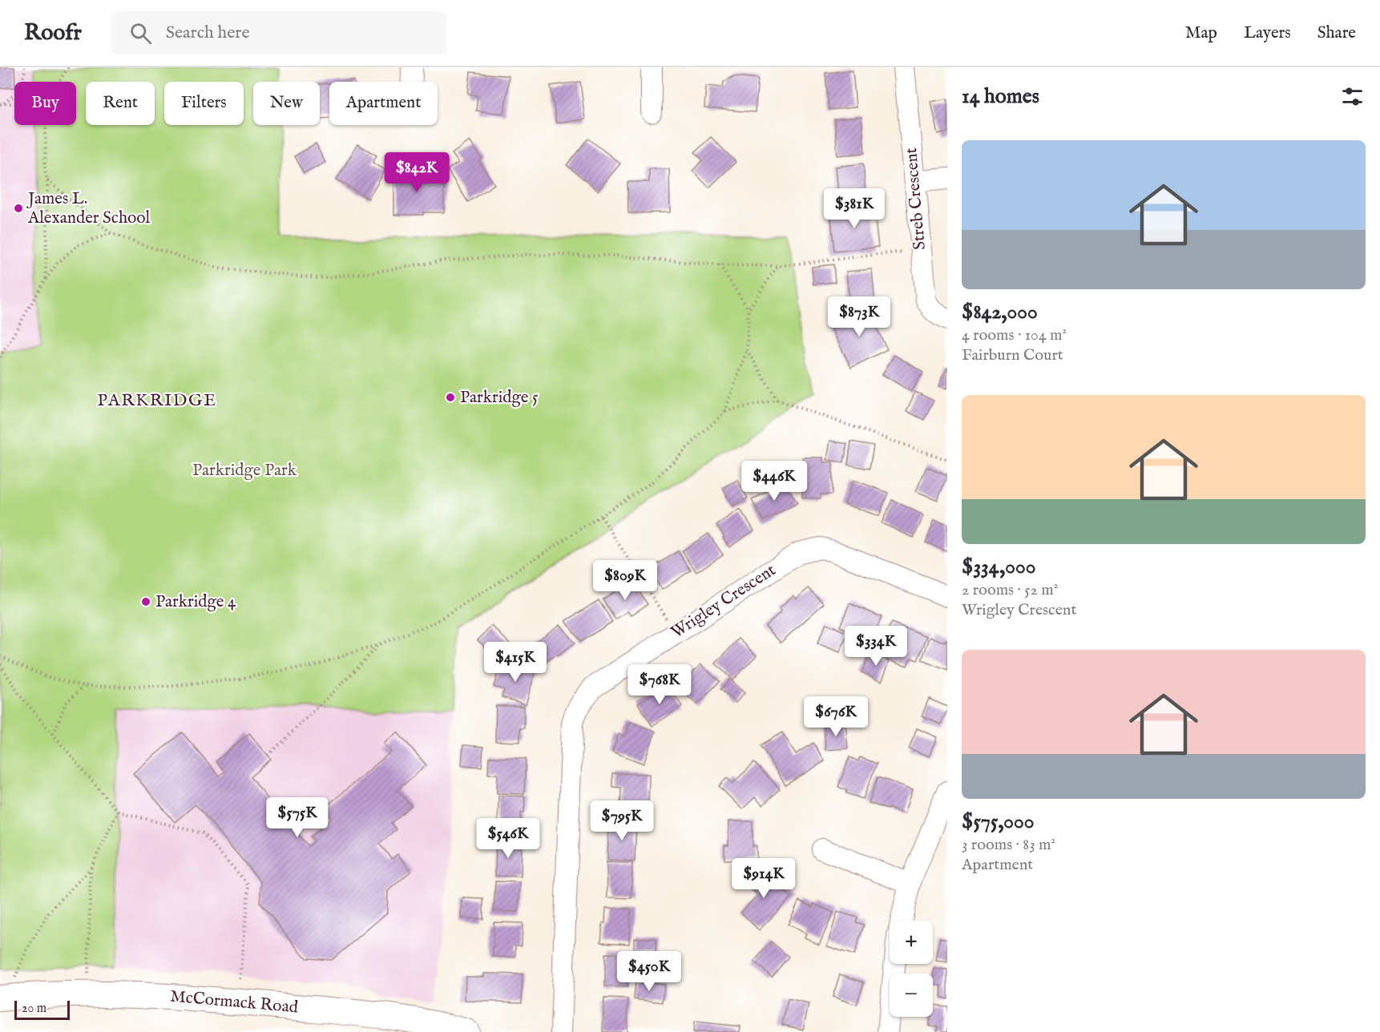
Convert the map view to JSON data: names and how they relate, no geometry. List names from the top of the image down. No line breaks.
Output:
{"streets":{"street":["Streb Crescent","Wrigley Crescent","McCormack Road"]},"districts":["PARKRIDGE"],"parks":["Parkridge Park"],"places":["James L. Alexander School","Parkridge 5","Parkridge 4"],"scale_bar":"20 m","page":{"header":"Roofr","search":"Search here","nav":["Map","Layers","Share"],"heading":"14 homes","chip":["Buy","Rent","Filters","New","Apartment"],"list":[{"name":"$842,000","note":"4 rooms · 104 m² · Fairburn Court"},{"name":"$334,000","note":"2 rooms · 52 m² · Wrigley Crescent"},{"name":"$575,000","note":"3 rooms · 83 m² · Apartment"}],"price":["$842K","$381K","$873K","$446K","$809K","$334K","$415K","$768K","$676K","$575K","$795K","$546K","$914K","$450K"],"map_buttons":["+","−"],"scale":"20 m"}}
